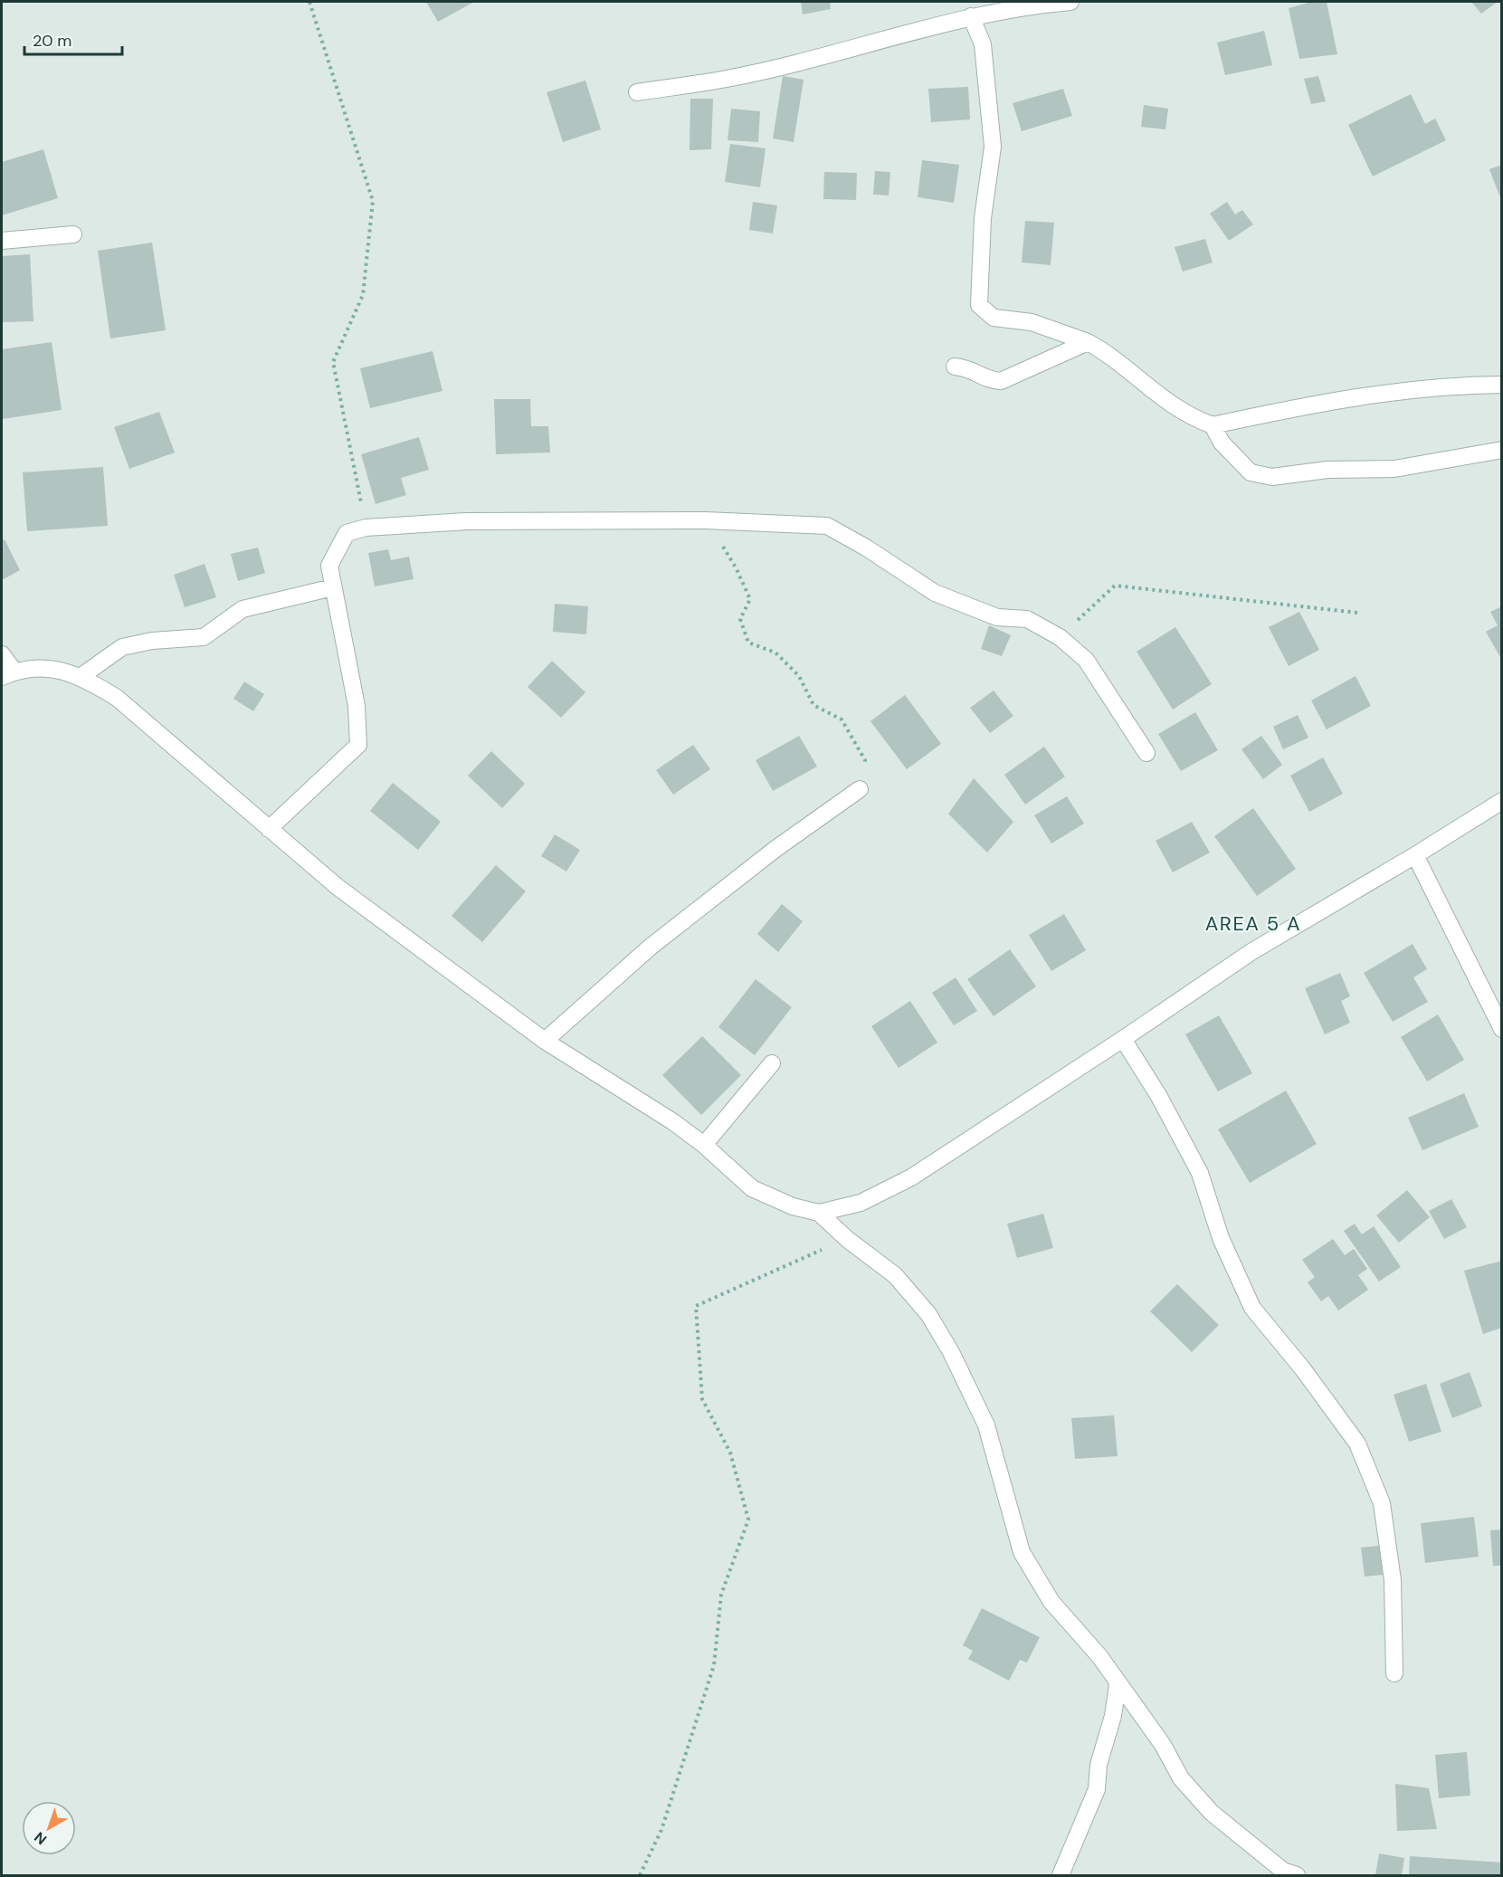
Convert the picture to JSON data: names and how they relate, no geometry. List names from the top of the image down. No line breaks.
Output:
{"districts":["AREA 5 A"],"scale_bar":"20 m","north":"bottom left"}
